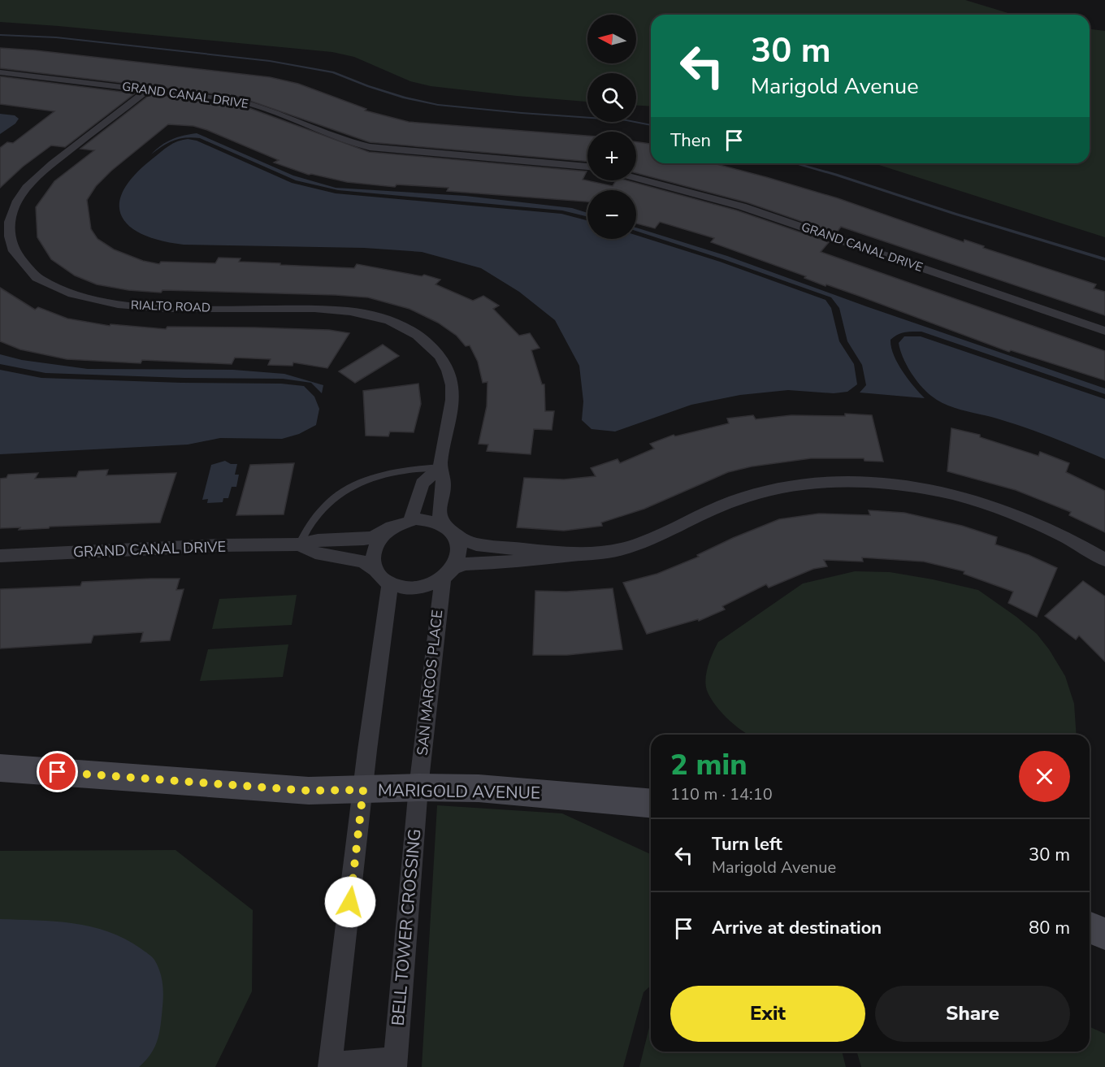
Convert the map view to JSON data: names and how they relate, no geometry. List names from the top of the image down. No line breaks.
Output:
{"streets":{"main road":["MARIGOLD AVENUE"],"street":["GRAND CANAL DRIVE","RIALTO ROAD","SAN MARCOS PLACE","BELL TOWER CROSSING"]},"crossings":[["GRAND CANAL DRIVE","RIALTO ROAD"],["GRAND CANAL DRIVE","SAN MARCOS PLACE"],["RIALTO ROAD","SAN MARCOS PLACE"],["SAN MARCOS PLACE","MARIGOLD AVENUE"],["SAN MARCOS PLACE","BELL TOWER CROSSING"],["MARIGOLD AVENUE","BELL TOWER CROSSING"]],"north":"left","page":{"map_buttons":["+","−"],"turn":["30 m","Marigold Avenue"],"then":"Then","heading":["2 min","110 m · 14:10"],"list":[{"name":"Turn left","note":"Marigold Avenue","value":"30 m"},{"name":"Arrive at destination","value":"80 m"}],"buttons":["Exit","Share"]}}
